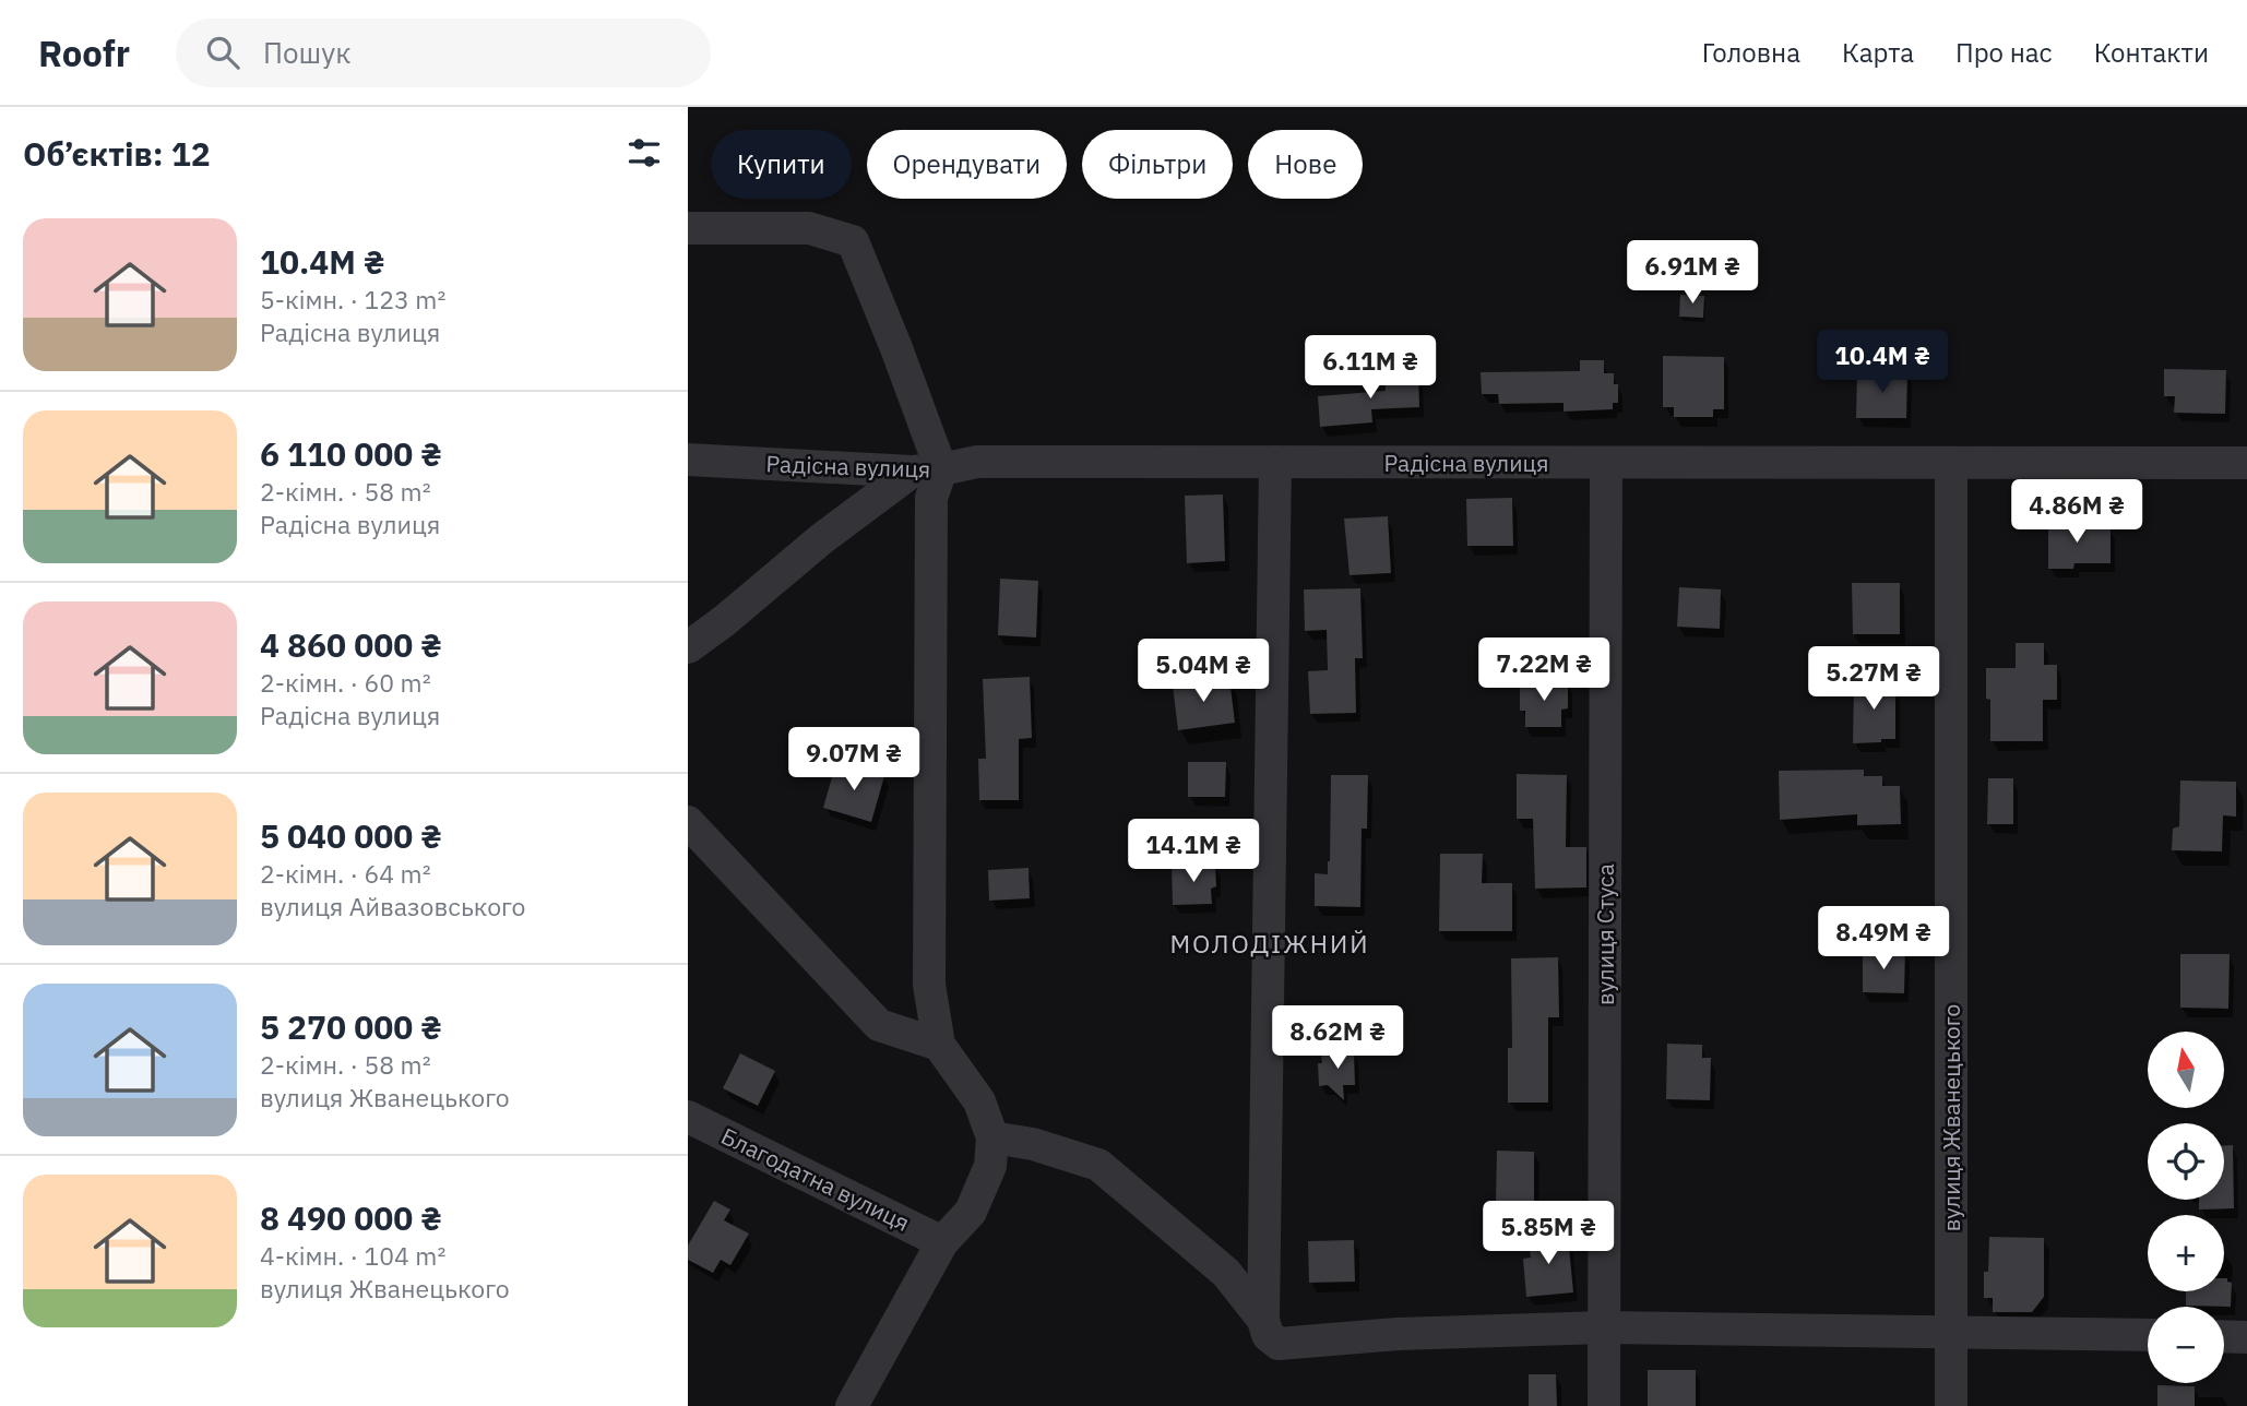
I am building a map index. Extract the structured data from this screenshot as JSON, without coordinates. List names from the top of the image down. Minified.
{"streets":{"street":["Радісна вулиця","вулиця Стуса","вулиця Жванецького","Благодатна вулиця"]},"crossings":[["Радісна вулиця","вулиця Стуса"],["Радісна вулиця","вулиця Жванецького"]],"districts":["МОЛОДІЖНИЙ"],"north":"top","page":{"header":"Roofr","search":"Пошук","nav":["Головна","Карта","Про нас","Контакти"],"heading":"Об’єктів: 12","chip":["Купити","Орендувати","Фільтри","Нове"],"list":[{"name":"10.4M ₴","note":"5-кімн. · 123 m² · Радісна вулиця"},{"name":"6 110 000 ₴","note":"2-кімн. · 58 m² · Радісна вулиця"},{"name":"4 860 000 ₴","note":"2-кімн. · 60 m² · Радісна вулиця"},{"name":"5 040 000 ₴","note":"2-кімн. · 64 m² · вулиця Айвазовського"},{"name":"5 270 000 ₴","note":"2-кімн. · 58 m² · вулиця Жванецького"},{"name":"8 490 000 ₴","note":"4-кімн. · 104 m² · вулиця Жванецького"}],"price":["6.91M ₴","10.4M ₴","6.11M ₴","4.86M ₴","7.22M ₴","5.04M ₴","5.27M ₴","9.07M ₴","14.1M ₴","8.49M ₴","8.62M ₴","5.85M ₴"],"map_buttons":["+","−"]}}
